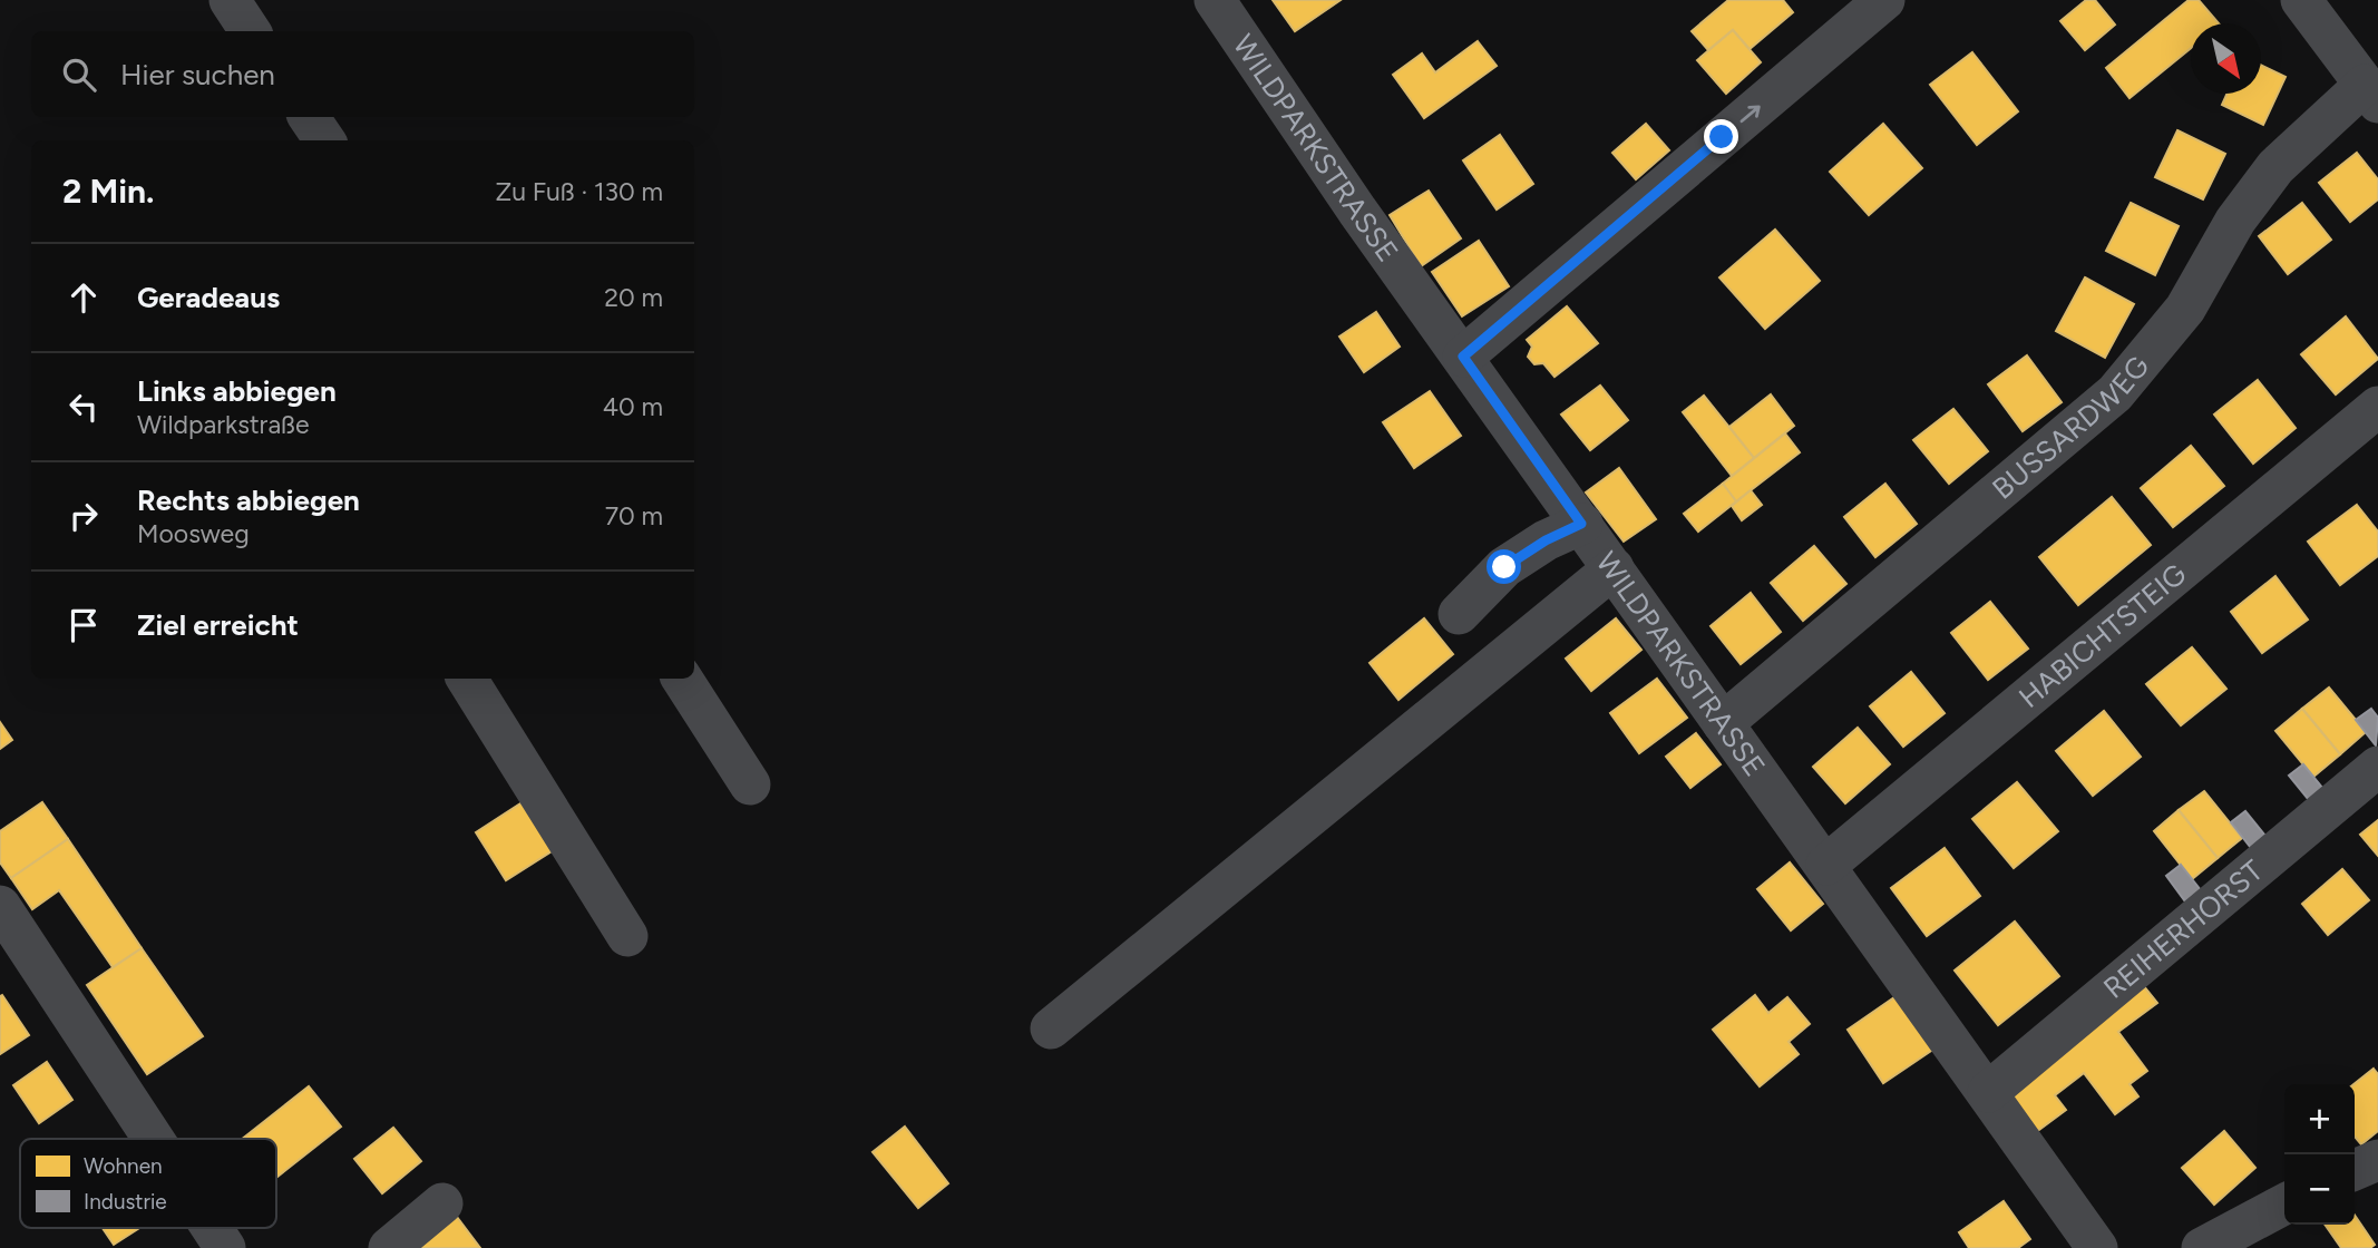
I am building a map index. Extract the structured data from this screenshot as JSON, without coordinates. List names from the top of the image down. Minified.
{"streets":{"street":["WILDPARKSTRASSE","BUSSARDWEG","HABICHTSTEIG","REIHERHORST"]},"crossings":[["WILDPARKSTRASSE","BUSSARDWEG"],["WILDPARKSTRASSE","HABICHTSTEIG"],["WILDPARKSTRASSE","REIHERHORST"]],"legend":["Wohnen","Industrie"],"north":"bottom right","page":{"search":"Hier suchen","heading":["2 Min.","Zu Fuß · 130 m"],"list":[["Geradeaus","20 m"],["Links abbiegen","Wildparkstraße","40 m"],["Rechts abbiegen","Moosweg","70 m"],"Ziel erreicht"],"map_buttons":["+","−"]}}
